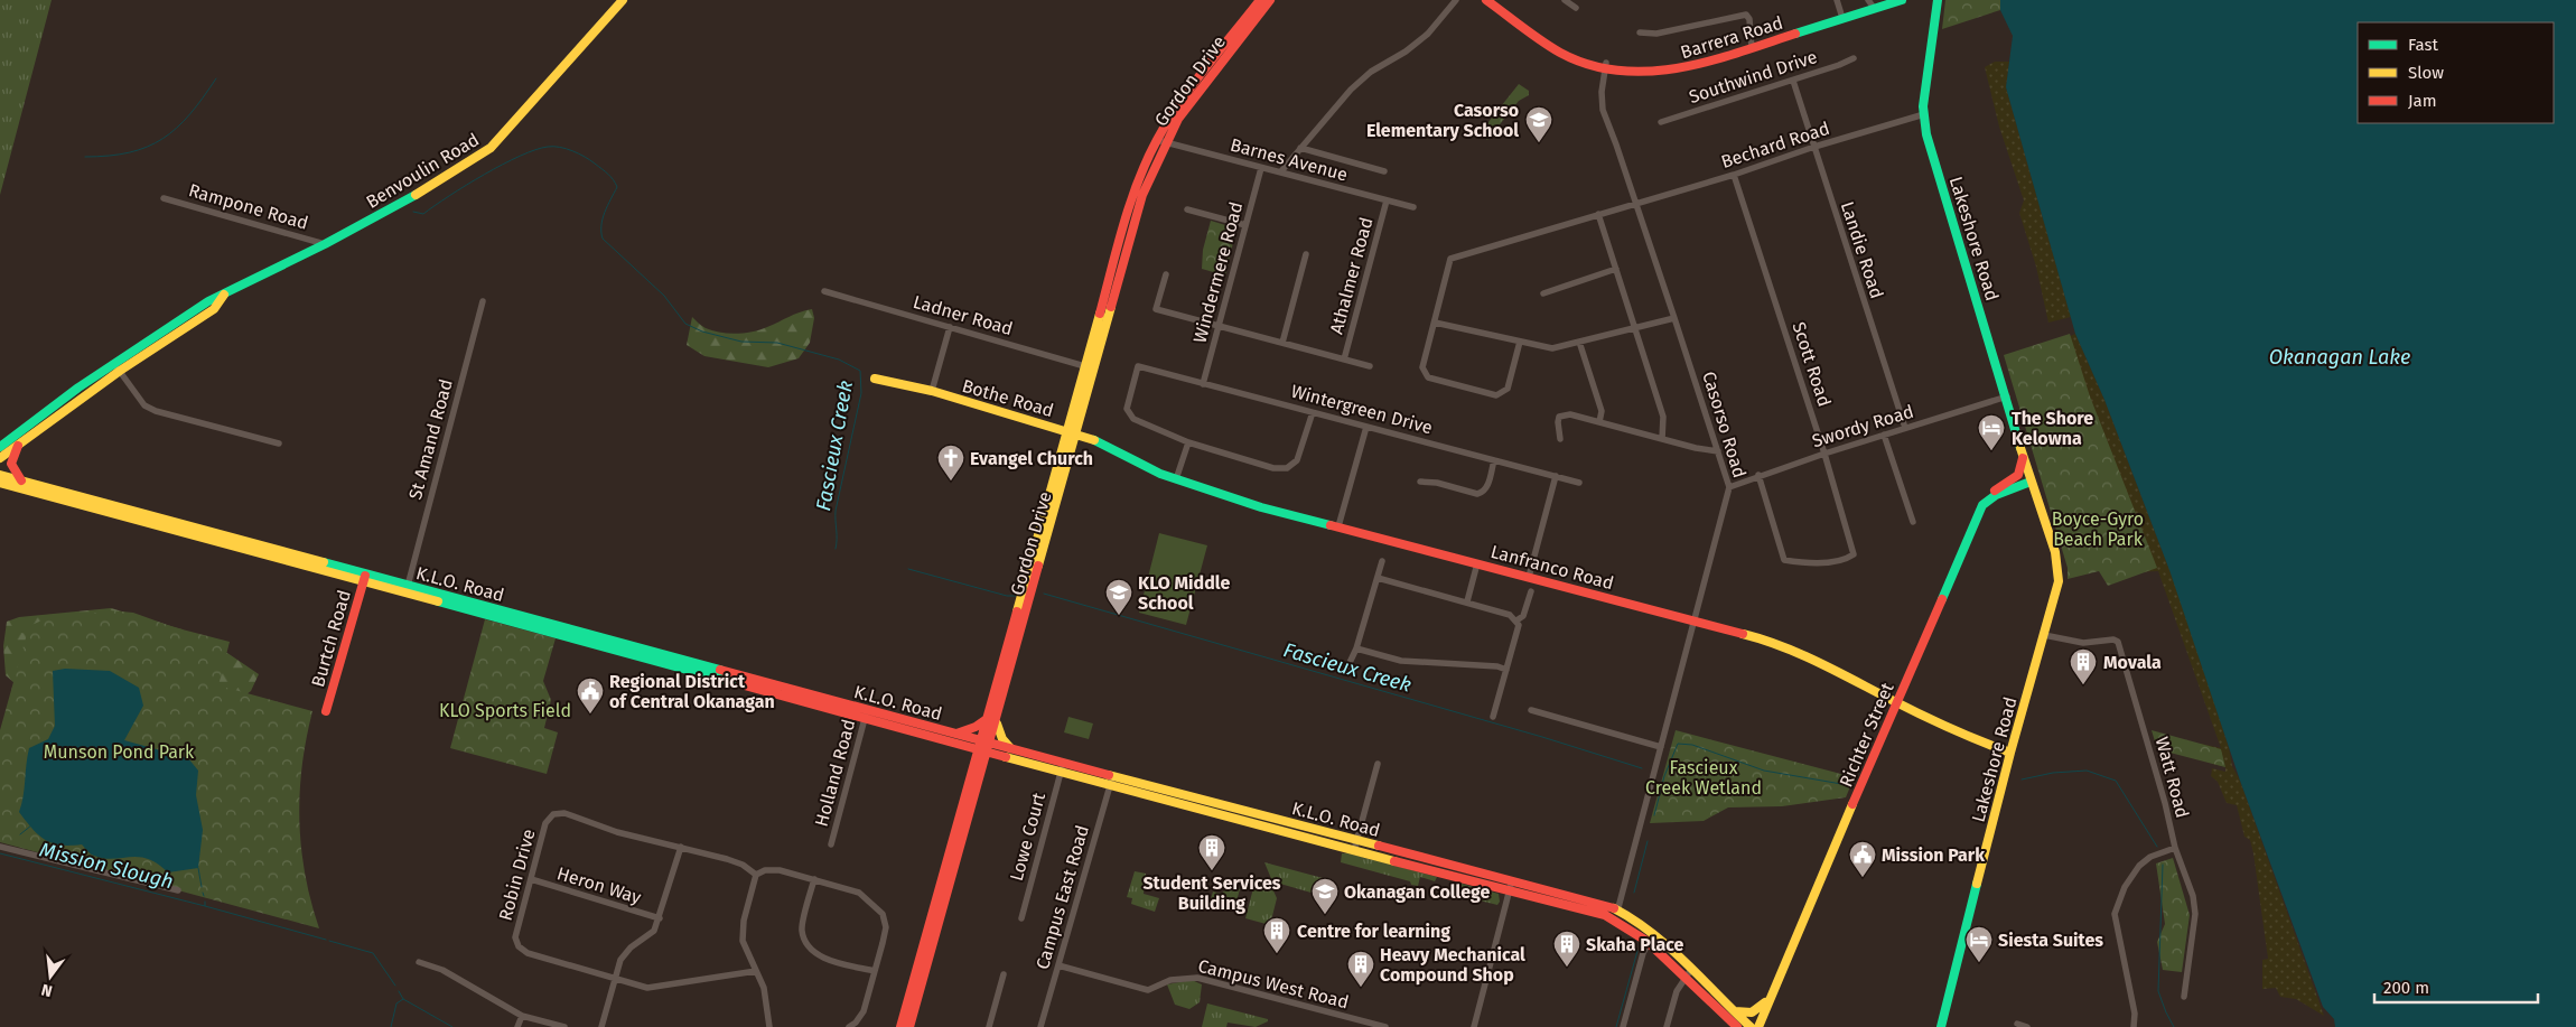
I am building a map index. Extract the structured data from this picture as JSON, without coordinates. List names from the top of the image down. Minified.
{"streets":{"main road":["Barrera Road","Gordon Drive","Benvoulin Road","Lakeshore Road","Bothe Road","Lanfranco Road","K.L.O. Road","Burtch Road","Richter Street"],"street":["Southwind Drive","Bechard Road","Barnes Avenue","Rampone Road","Landie Road","Windermere Road","Athalmer Road","Ladner Road","Scott Road","Wintergreen Drive","Casorso Road","Swordy Road","St Amand Road","Holland Road","Watt Road","Lowe Court","Robin Drive","Heron Way","Campus East Road","Campus West Road"]},"crossings":[["Barrera Road","Casorso Road"],["Southwind Drive","Landie Road"],["Gordon Drive","Barnes Avenue"],["Gordon Drive","Ladner Road"],["Gordon Drive","Bothe Road"],["Gordon Drive","Lanfranco Road"],["Gordon Drive","K.L.O. Road"],["Bechard Road","Lakeshore Road"],["Bechard Road","Landie Road"],["Bechard Road","Scott Road"],["Bechard Road","Casorso Road"],["Barnes Avenue","Windermere Road"],["Barnes Avenue","Athalmer Road"],["Benvoulin Road","Rampone Road"],["Lakeshore Road","Swordy Road"],["Lakeshore Road","Lanfranco Road"],["Lakeshore Road","Watt Road"],["Landie Road","Swordy Road"],["Windermere Road","Wintergreen Drive"],["Scott Road","Swordy Road"],["Bothe Road","Lanfranco Road"],["Casorso Road","Swordy Road"],["Casorso Road","Lanfranco Road"],["Casorso Road","K.L.O. Road"],["St Amand Road","K.L.O. Road"],["Lanfranco Road","Richter Street"],["K.L.O. Road","Burtch Road"],["K.L.O. Road","Holland Road"],["K.L.O. Road","Lowe Court"],["K.L.O. Road","Campus East Road"],["Robin Drive","Heron Way"],["Campus East Road","Campus West Road"]],"water":["Okanagan Lake","Fascieux Creek","Mission Slough"],"parks":["Boyce-Gyro Beach Park","KLO Sports Field","Munson Pond Park","Fascieux Creek Wetland"],"places":{"school or university":["Casorso Elementary School","KLO Middle School","Okanagan College"],"hotel":["The Shore Kelowna","Siesta Suites"],"church":["Evangel Church"],"building":["Movala","Student Services Building","Centre for learning","Skaha Place","Heavy Mechanical Compound Shop"],"public building":["Regional District of Central Okanagan","Mission Park"]},"legend":["Fast","Slow","Jam"],"scale_bar":"200 m","north":"bottom"}
